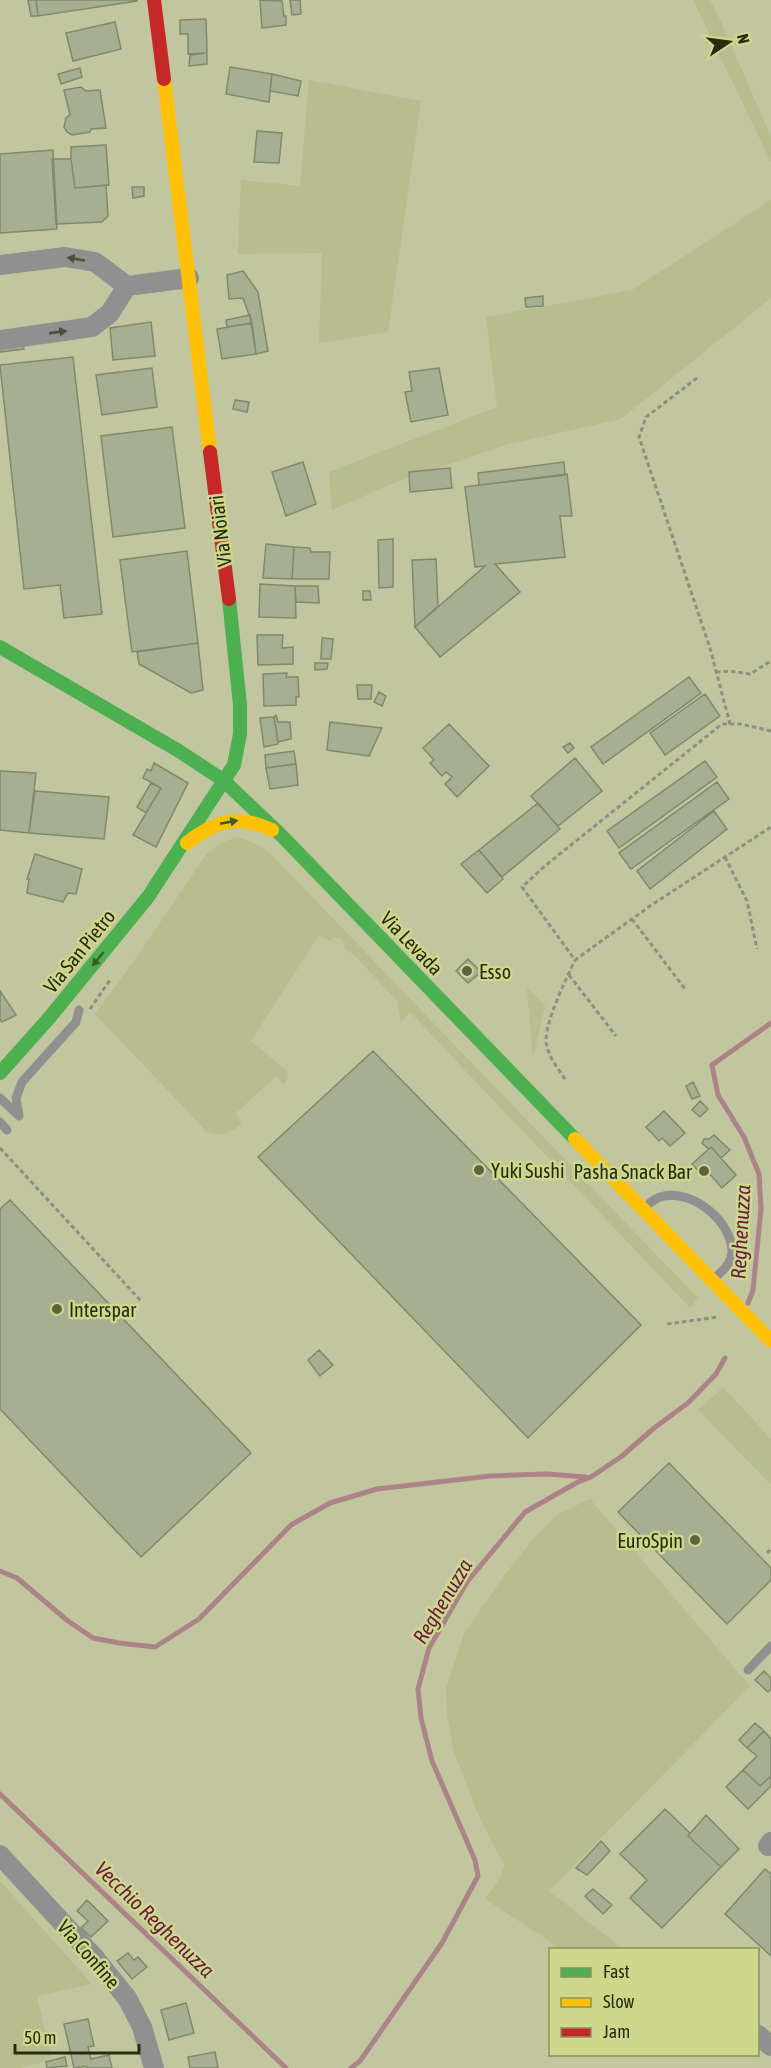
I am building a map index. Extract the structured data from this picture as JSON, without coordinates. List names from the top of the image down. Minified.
{"streets":{"street":["Via Noiari","Via Levada","Via San Pietro","Via Confine"]},"crossings":[["Via Noiari","Via Levada"],["Via Noiari","Via San Pietro"],["Via Levada","Via San Pietro"]],"water":["Reghenuzza","Vecchio Reghenuzza"],"places":["Esso","Yuki Sushi","Pasha Snack Bar","Interspar","EuroSpin"],"legend":["Fast","Slow","Jam"],"scale_bar":"50 m","north":"right"}
